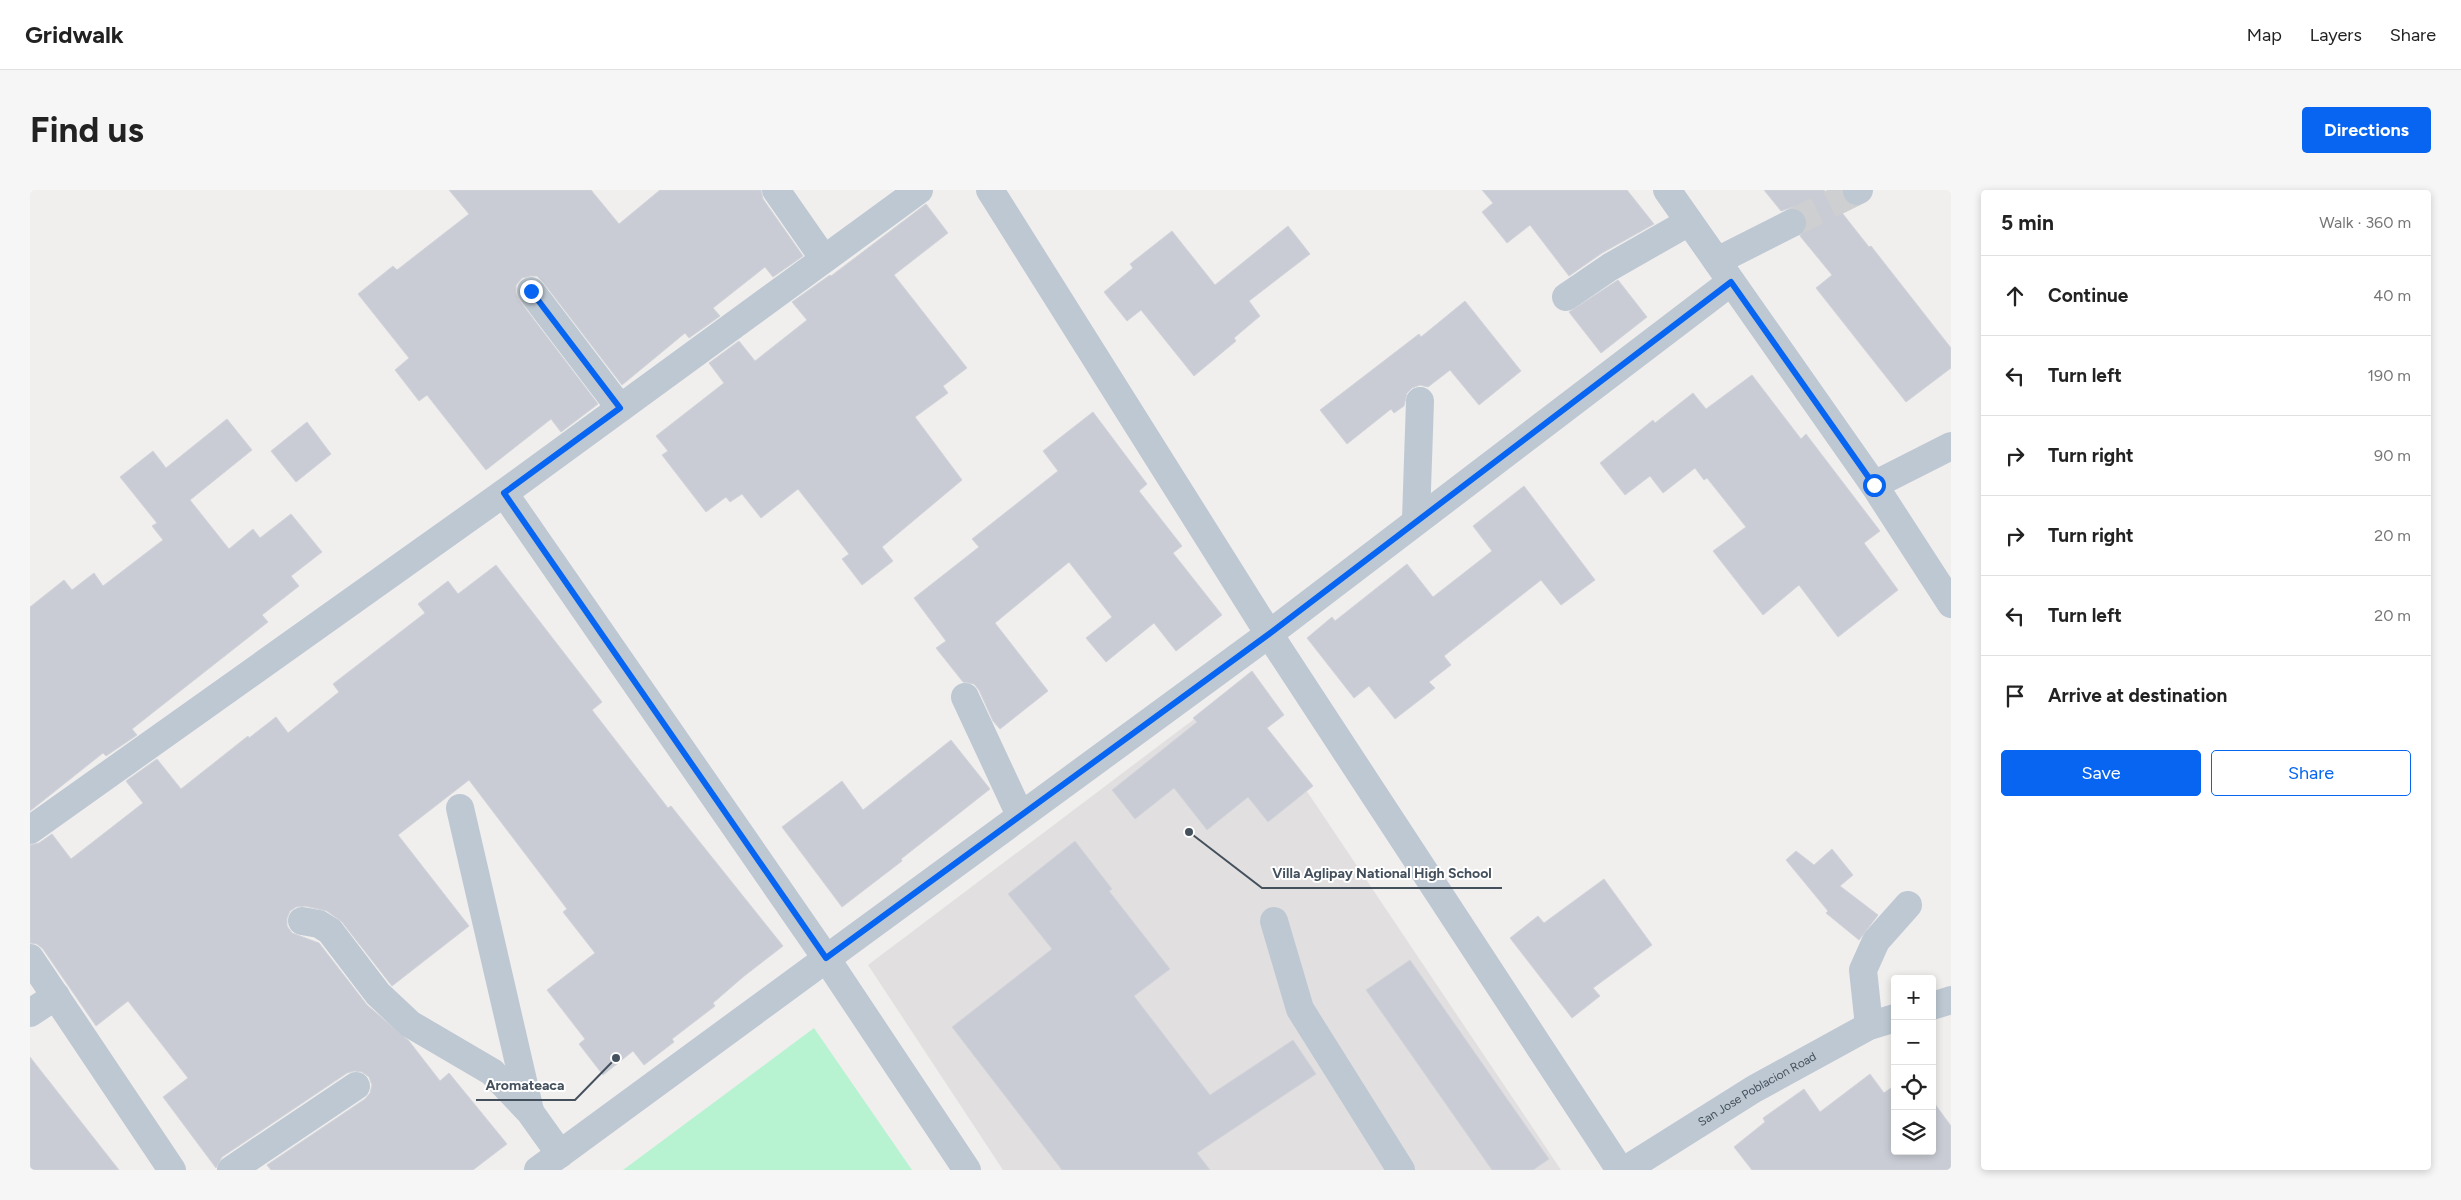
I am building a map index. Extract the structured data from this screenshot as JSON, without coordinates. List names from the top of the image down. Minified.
{"streets":{"street":["San Jose Poblacion Road"]},"places":["Villa Aglipay National High School","Aromateaca"],"page":{"header":"Gridwalk","nav":["Map","Layers","Share"],"buttons":["Directions",["Save","Share"]],"title":"Find us","heading":["5 min","Walk · 360 m"],"list":[["Continue","40 m"],["Turn left","190 m"],["Turn right","90 m"],["Turn right","20 m"],["Turn left","20 m"],"Arrive at destination"],"map_buttons":["+","−"]}}
